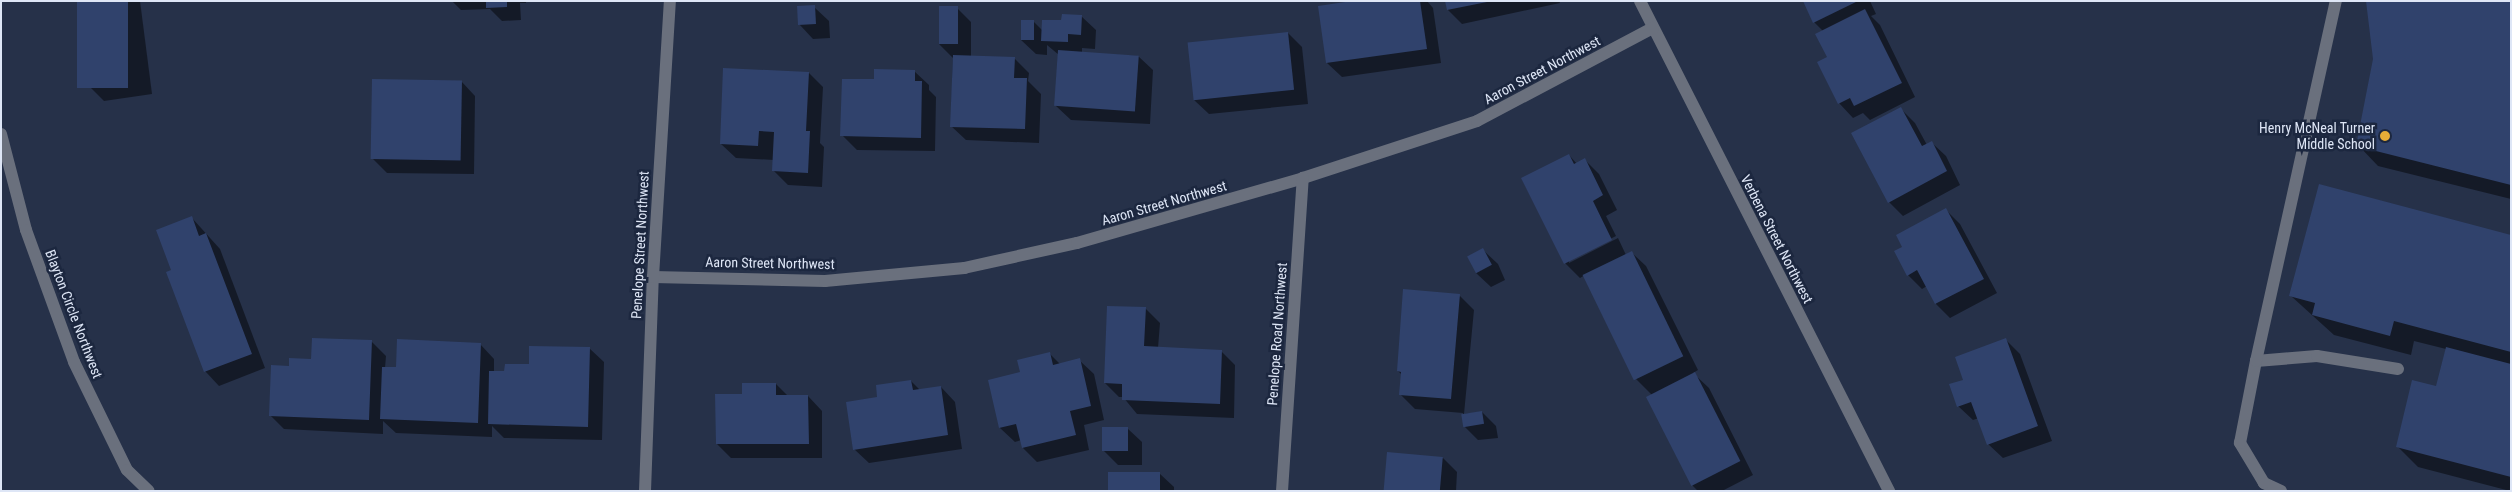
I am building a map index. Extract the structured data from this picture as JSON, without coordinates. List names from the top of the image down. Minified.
{"streets":{"street":["Aaron Street Northwest","Verbena Street Northwest","Penelope Street Northwest","Blayton Circle Northwest","Penelope Road Northwest"]},"crossings":[["Aaron Street Northwest","Verbena Street Northwest"],["Aaron Street Northwest","Penelope Street Northwest"],["Aaron Street Northwest","Penelope Road Northwest"]],"places":["Henry McNeal Turner Middle School"]}
